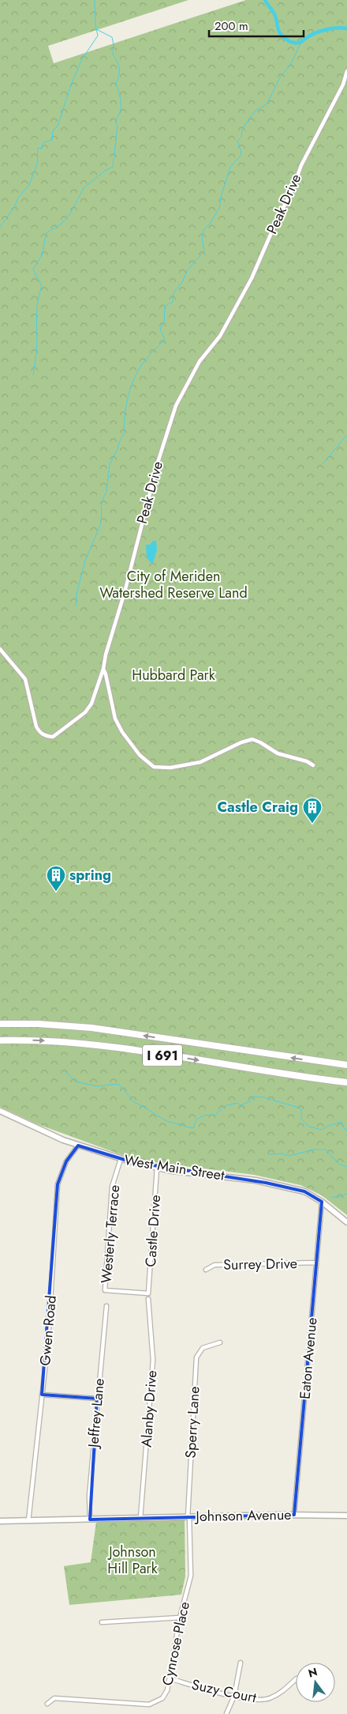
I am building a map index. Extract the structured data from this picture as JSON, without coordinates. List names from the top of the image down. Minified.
{"streets":{"highway":["I 691"],"main road":["West Main Street","Johnson Avenue"],"street":["Peak Drive","Castle Drive","Westerly Terrace","Surrey Drive","Gwen Road","Eaton Avenue","Alanby Drive","Jeffrey Lane","Sperry Lane","Cynrose Place","Suzy Court"]},"crossings":[["West Main Street","Castle Drive"],["West Main Street","Westerly Terrace"],["West Main Street","Gwen Road"],["West Main Street","Eaton Avenue"],["Castle Drive","Westerly Terrace"],["Surrey Drive","Eaton Avenue"],["Gwen Road","Johnson Avenue"],["Eaton Avenue","Johnson Avenue"],["Alanby Drive","Johnson Avenue"],["Jeffrey Lane","Johnson Avenue"],["Sperry Lane","Johnson Avenue"],["Sperry Lane","Cynrose Place"],["Johnson Avenue","Cynrose Place"],["Cynrose Place","Suzy Court"]],"parks":["City of Meriden Watershed Reserve Land","Hubbard Park","Johnson Hill Park"],"places":{"building":["Castle Craig","spring"]},"scale_bar":"200 m","north":"top"}
